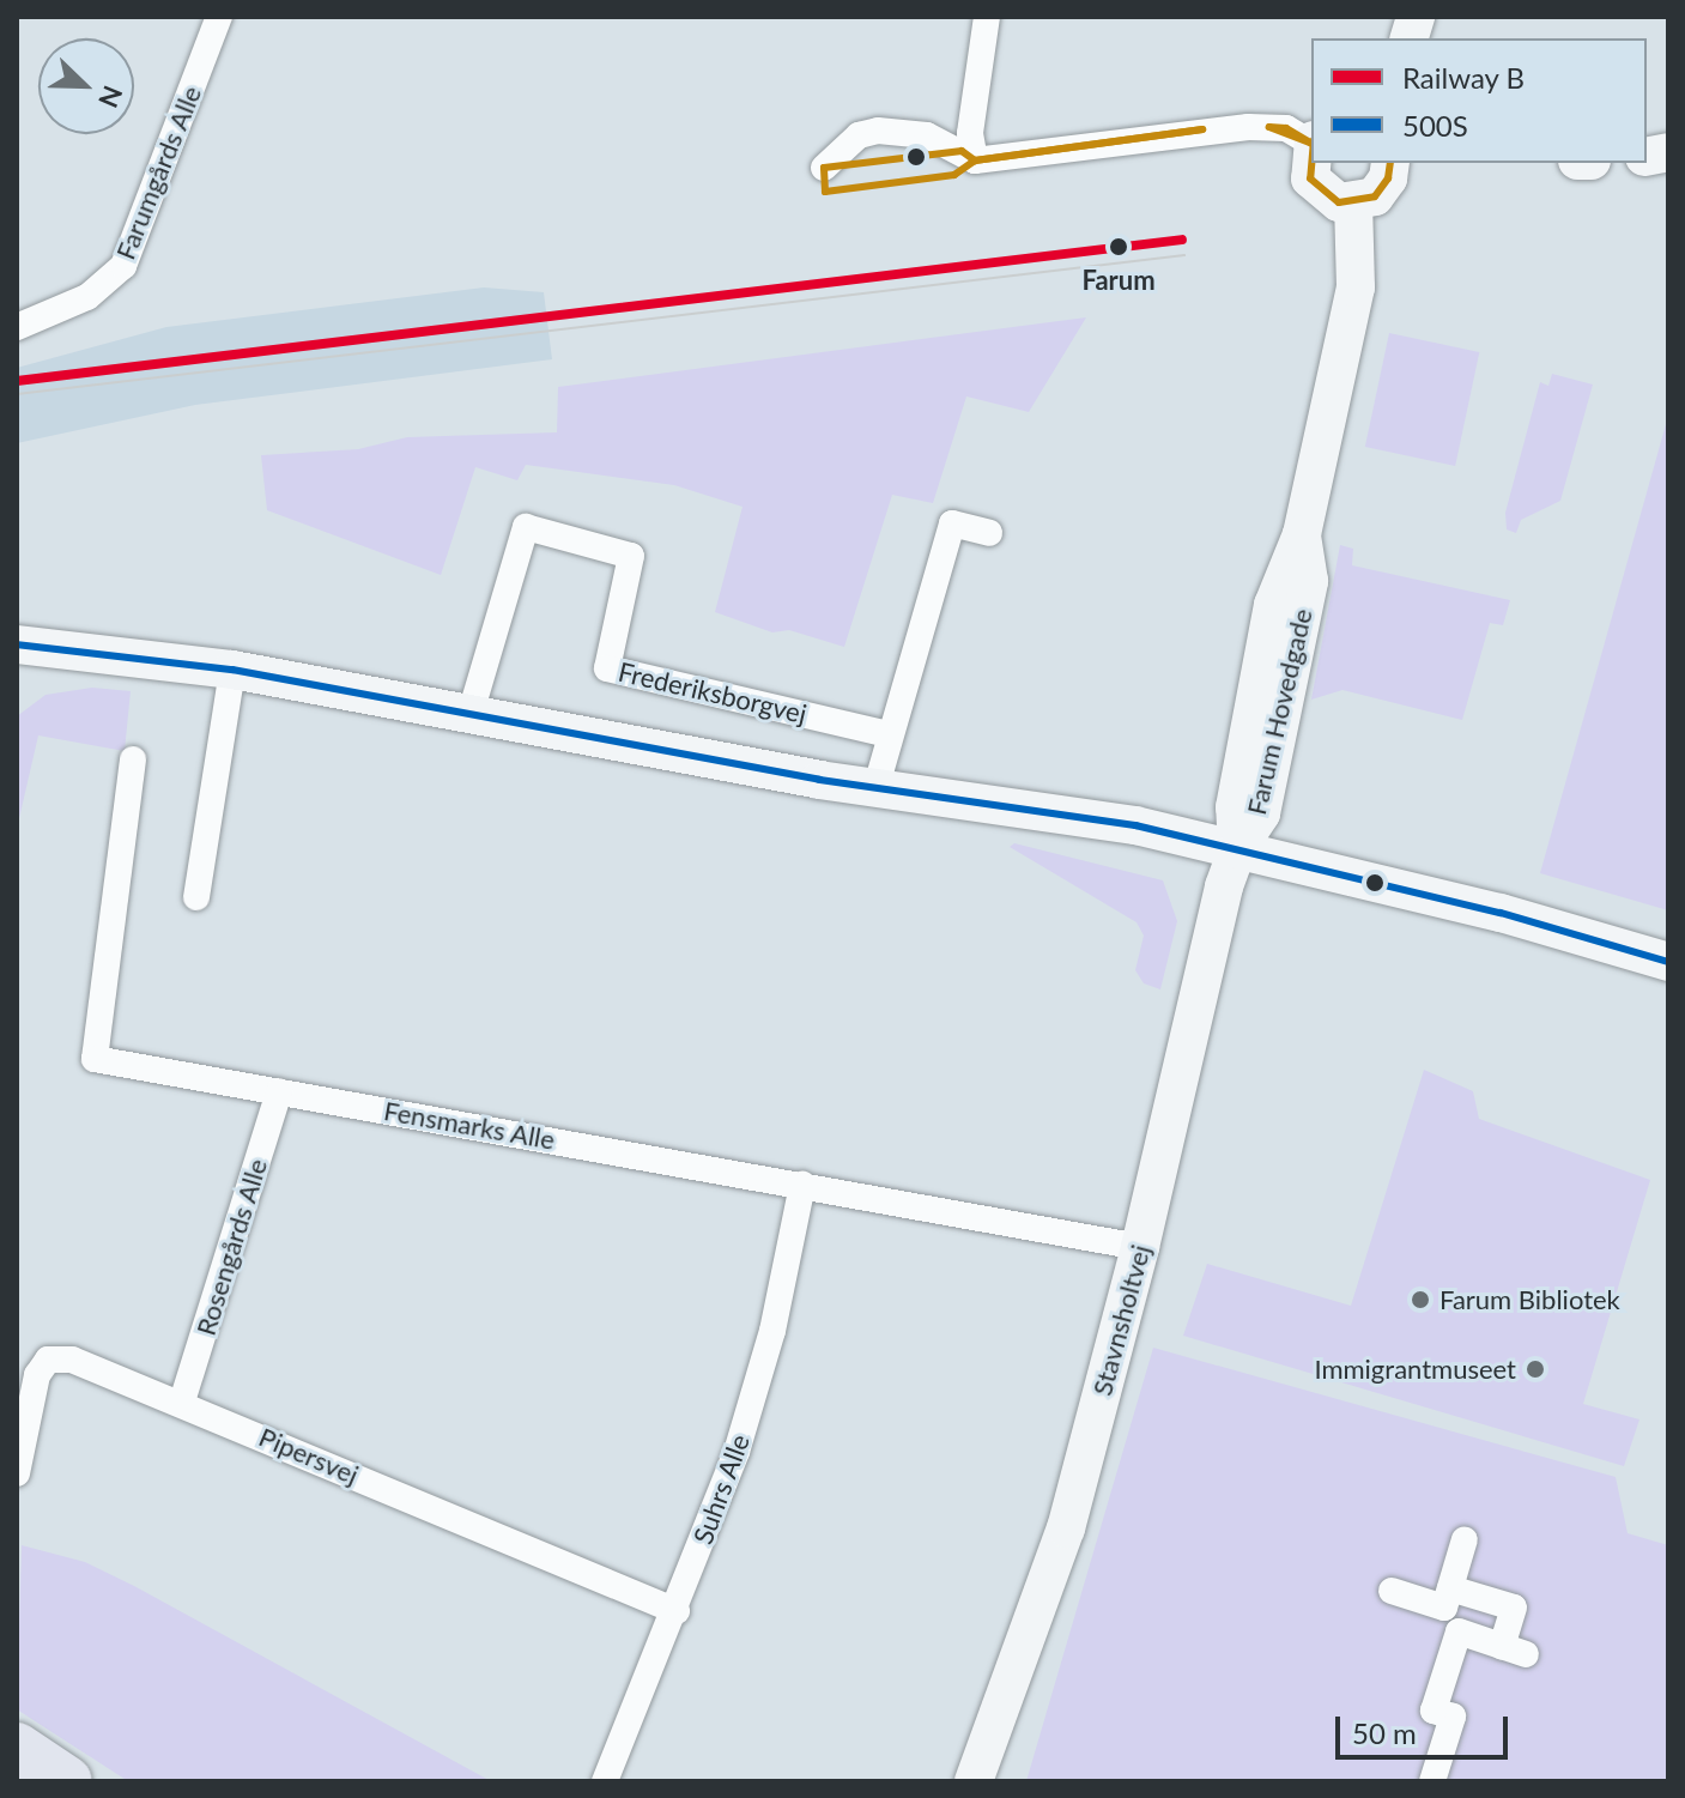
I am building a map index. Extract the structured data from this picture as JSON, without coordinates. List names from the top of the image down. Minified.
{"streets":{"street":["Farumgårds Alle","Frederiksborgvej","Farum Hovedgade","Fensmarks Alle","Rosengårds Alle","Stavnsholtvej","Pipersvej","Suhrs Alle"]},"crossings":[["Farum Hovedgade","Stavnsholtvej"],["Fensmarks Alle","Rosengårds Alle"],["Fensmarks Alle","Stavnsholtvej"],["Fensmarks Alle","Suhrs Alle"],["Rosengårds Alle","Pipersvej"],["Pipersvej","Suhrs Alle"]],"places":["Farum","Farum Bibliotek","Immigrantmuseet"],"lines":["rail line B","transit line 500S"],"legend":["Railway B","500S"],"scale_bar":"50 m","north":"bottom right"}
